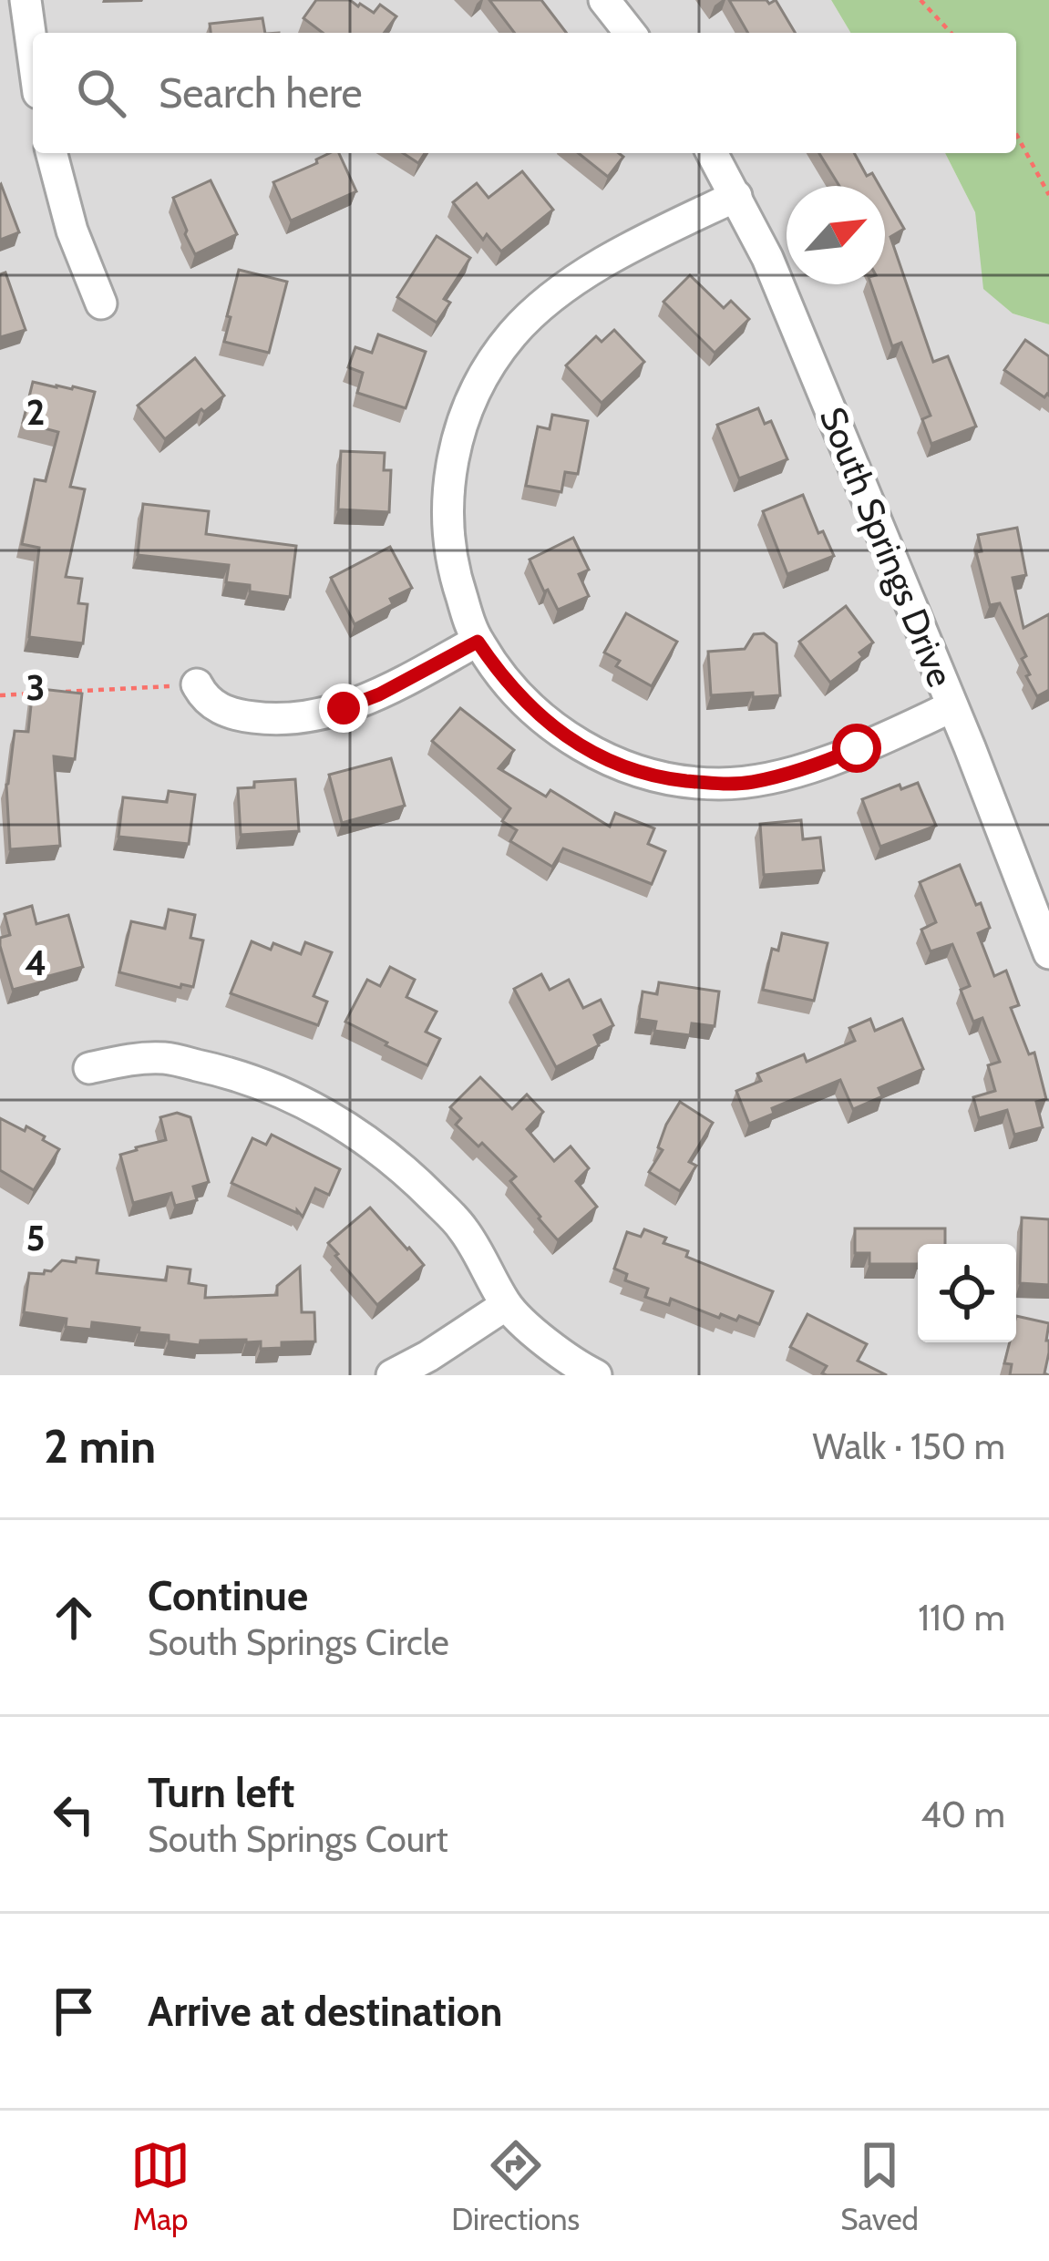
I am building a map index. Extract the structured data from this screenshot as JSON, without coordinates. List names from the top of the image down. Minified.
{"streets":{"street":["South Springs Drive"]},"north":"top right","page":{"search":"Search here","heading":["2 min","Walk · 150 m"],"list":[["Continue","South Springs Circle","110 m"],["Turn left","South Springs Court","40 m"],"Arrive at destination"],"nav":["Map","Directions","Saved"]},"grid":{"rows":["2","3","4","5"]}}
